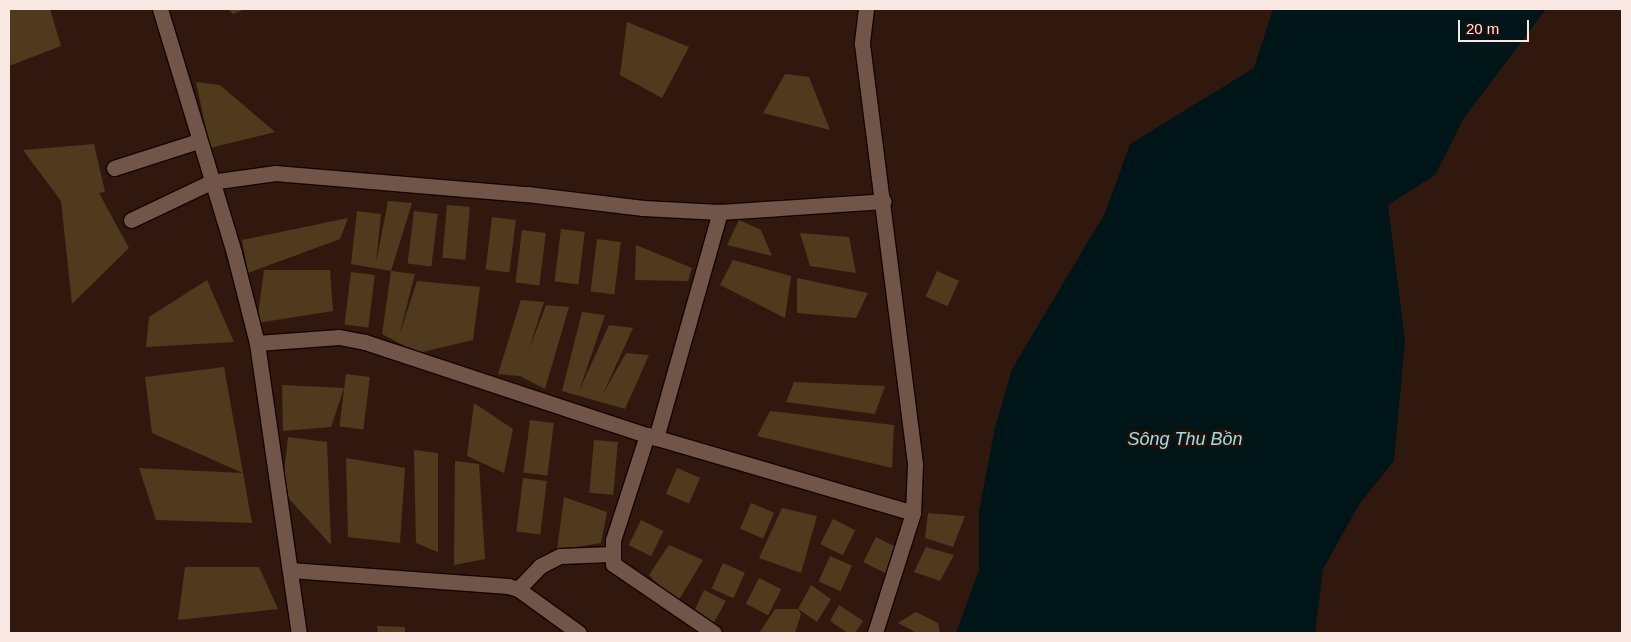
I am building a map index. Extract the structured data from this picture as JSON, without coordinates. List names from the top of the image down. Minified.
{"water":["Sông Thu Bồn"],"scale_bar":"20 m"}
